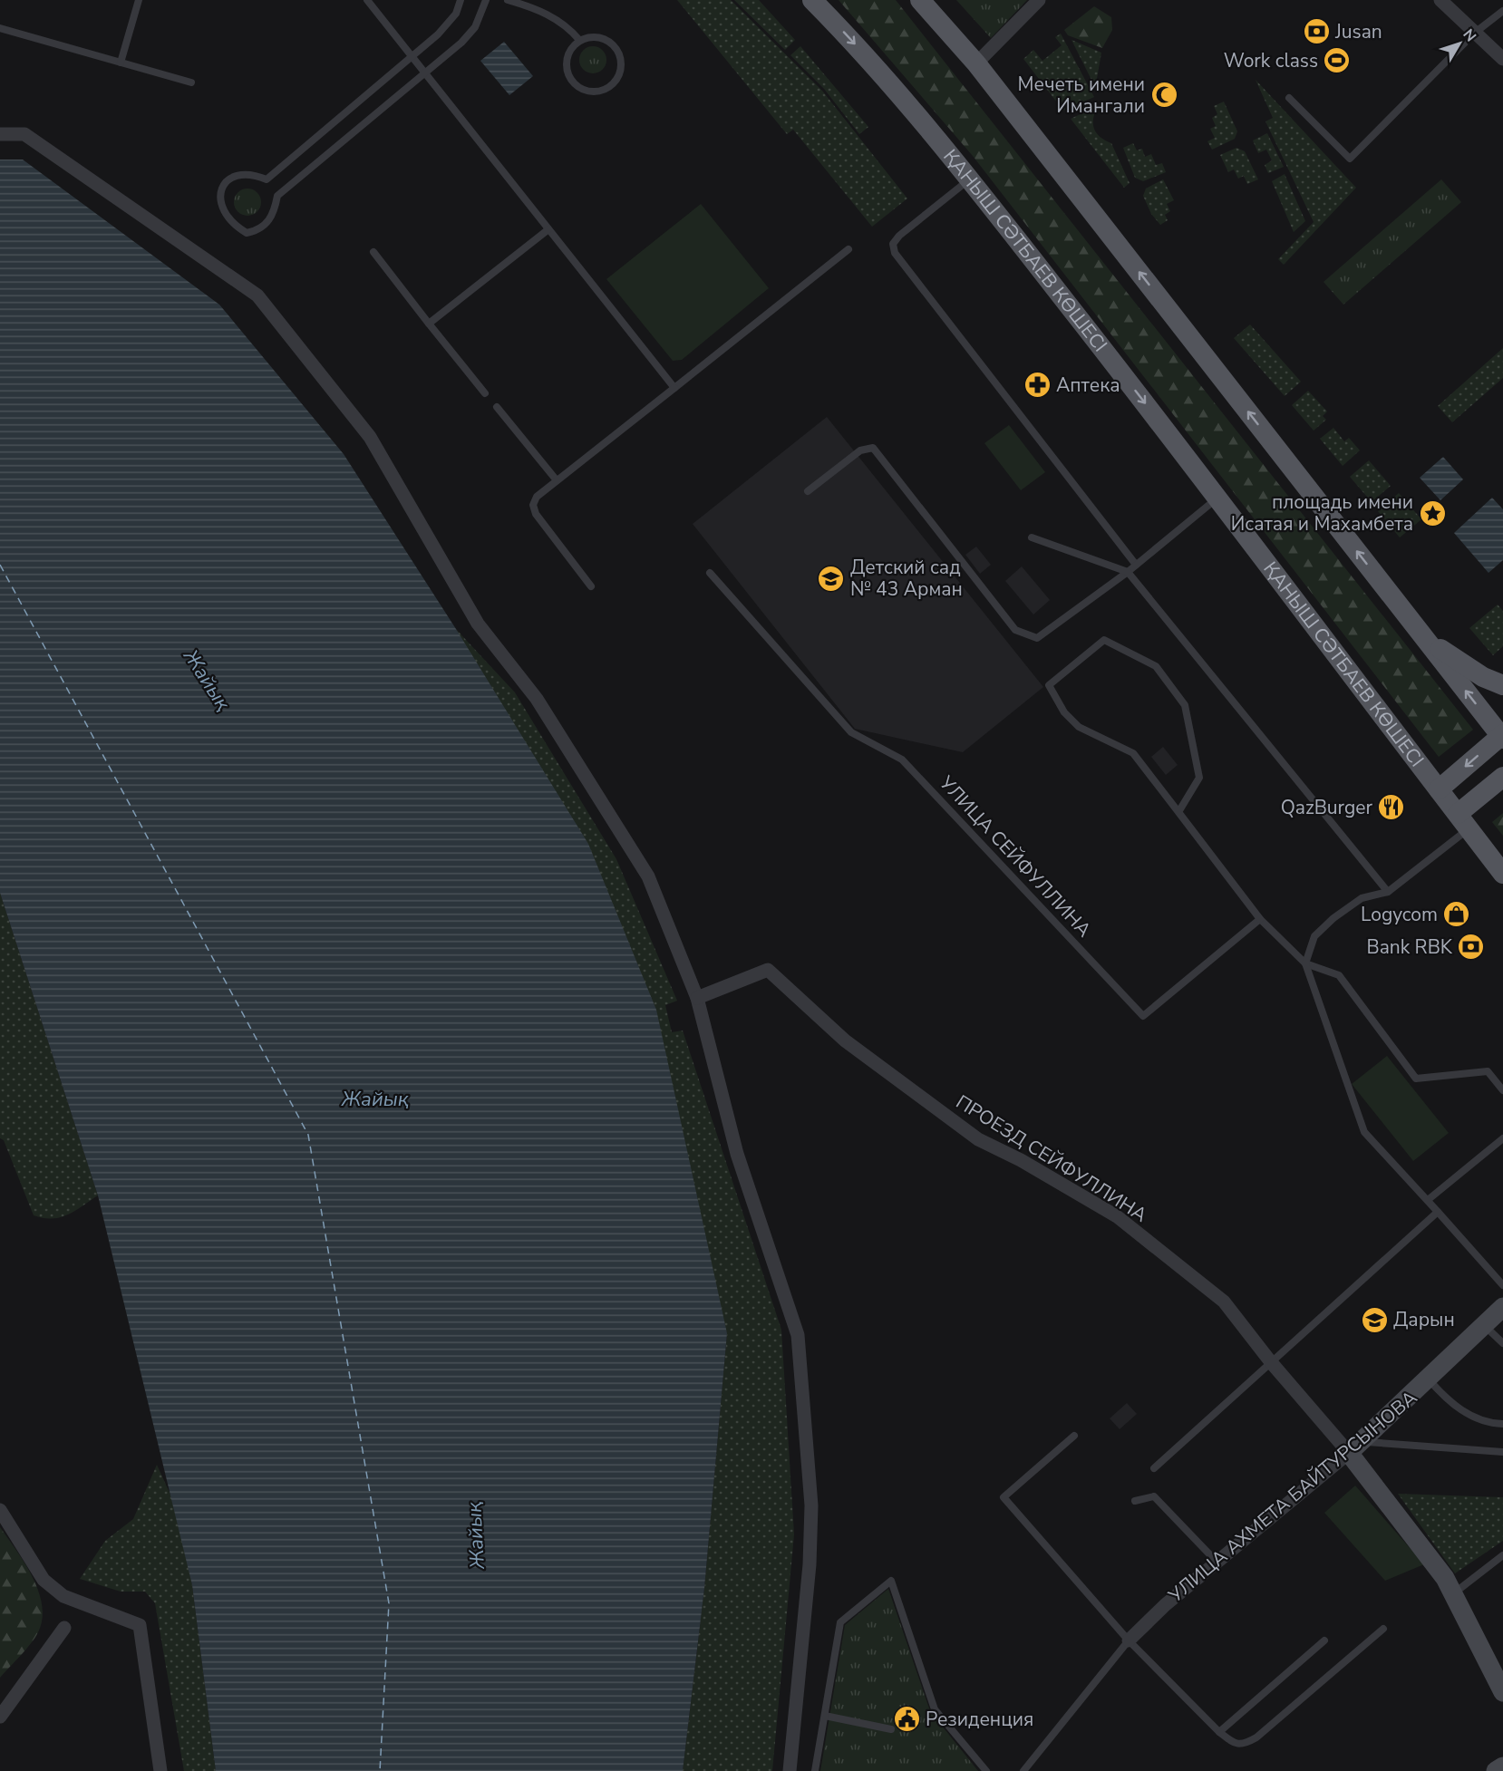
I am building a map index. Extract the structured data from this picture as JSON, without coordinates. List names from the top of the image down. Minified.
{"streets":{"main road":["ҚАНЫШ СӘТБАЕВ КӨШЕСІ"],"street":["ПРОЕЗД СЕЙФУЛЛИНА","УЛИЦА АХМЕТА БАЙТУРСЫНОВА"],"lane":["УЛИЦА СЕЙФУЛЛИНА"]},"crossings":[["ПРОЕЗД СЕЙФУЛЛИНА","УЛИЦА АХМЕТА БАЙТУРСЫНОВА"]],"water":["Жайық"],"places":{"bank":["Jusan","Bank RBK"],"sports":["Work class"],"mosque":["Мечеть имени Имангали"],"pharmacy":["Аптека"],"place":["площадь имени Исатая и Махамбета"],"school or university":["Детский сад № 43 Арман","Дарын"],"restaurant":["QazBurger"],"shop":["Logycom"],"public building":["Резиденция"]},"north":"top right"}
